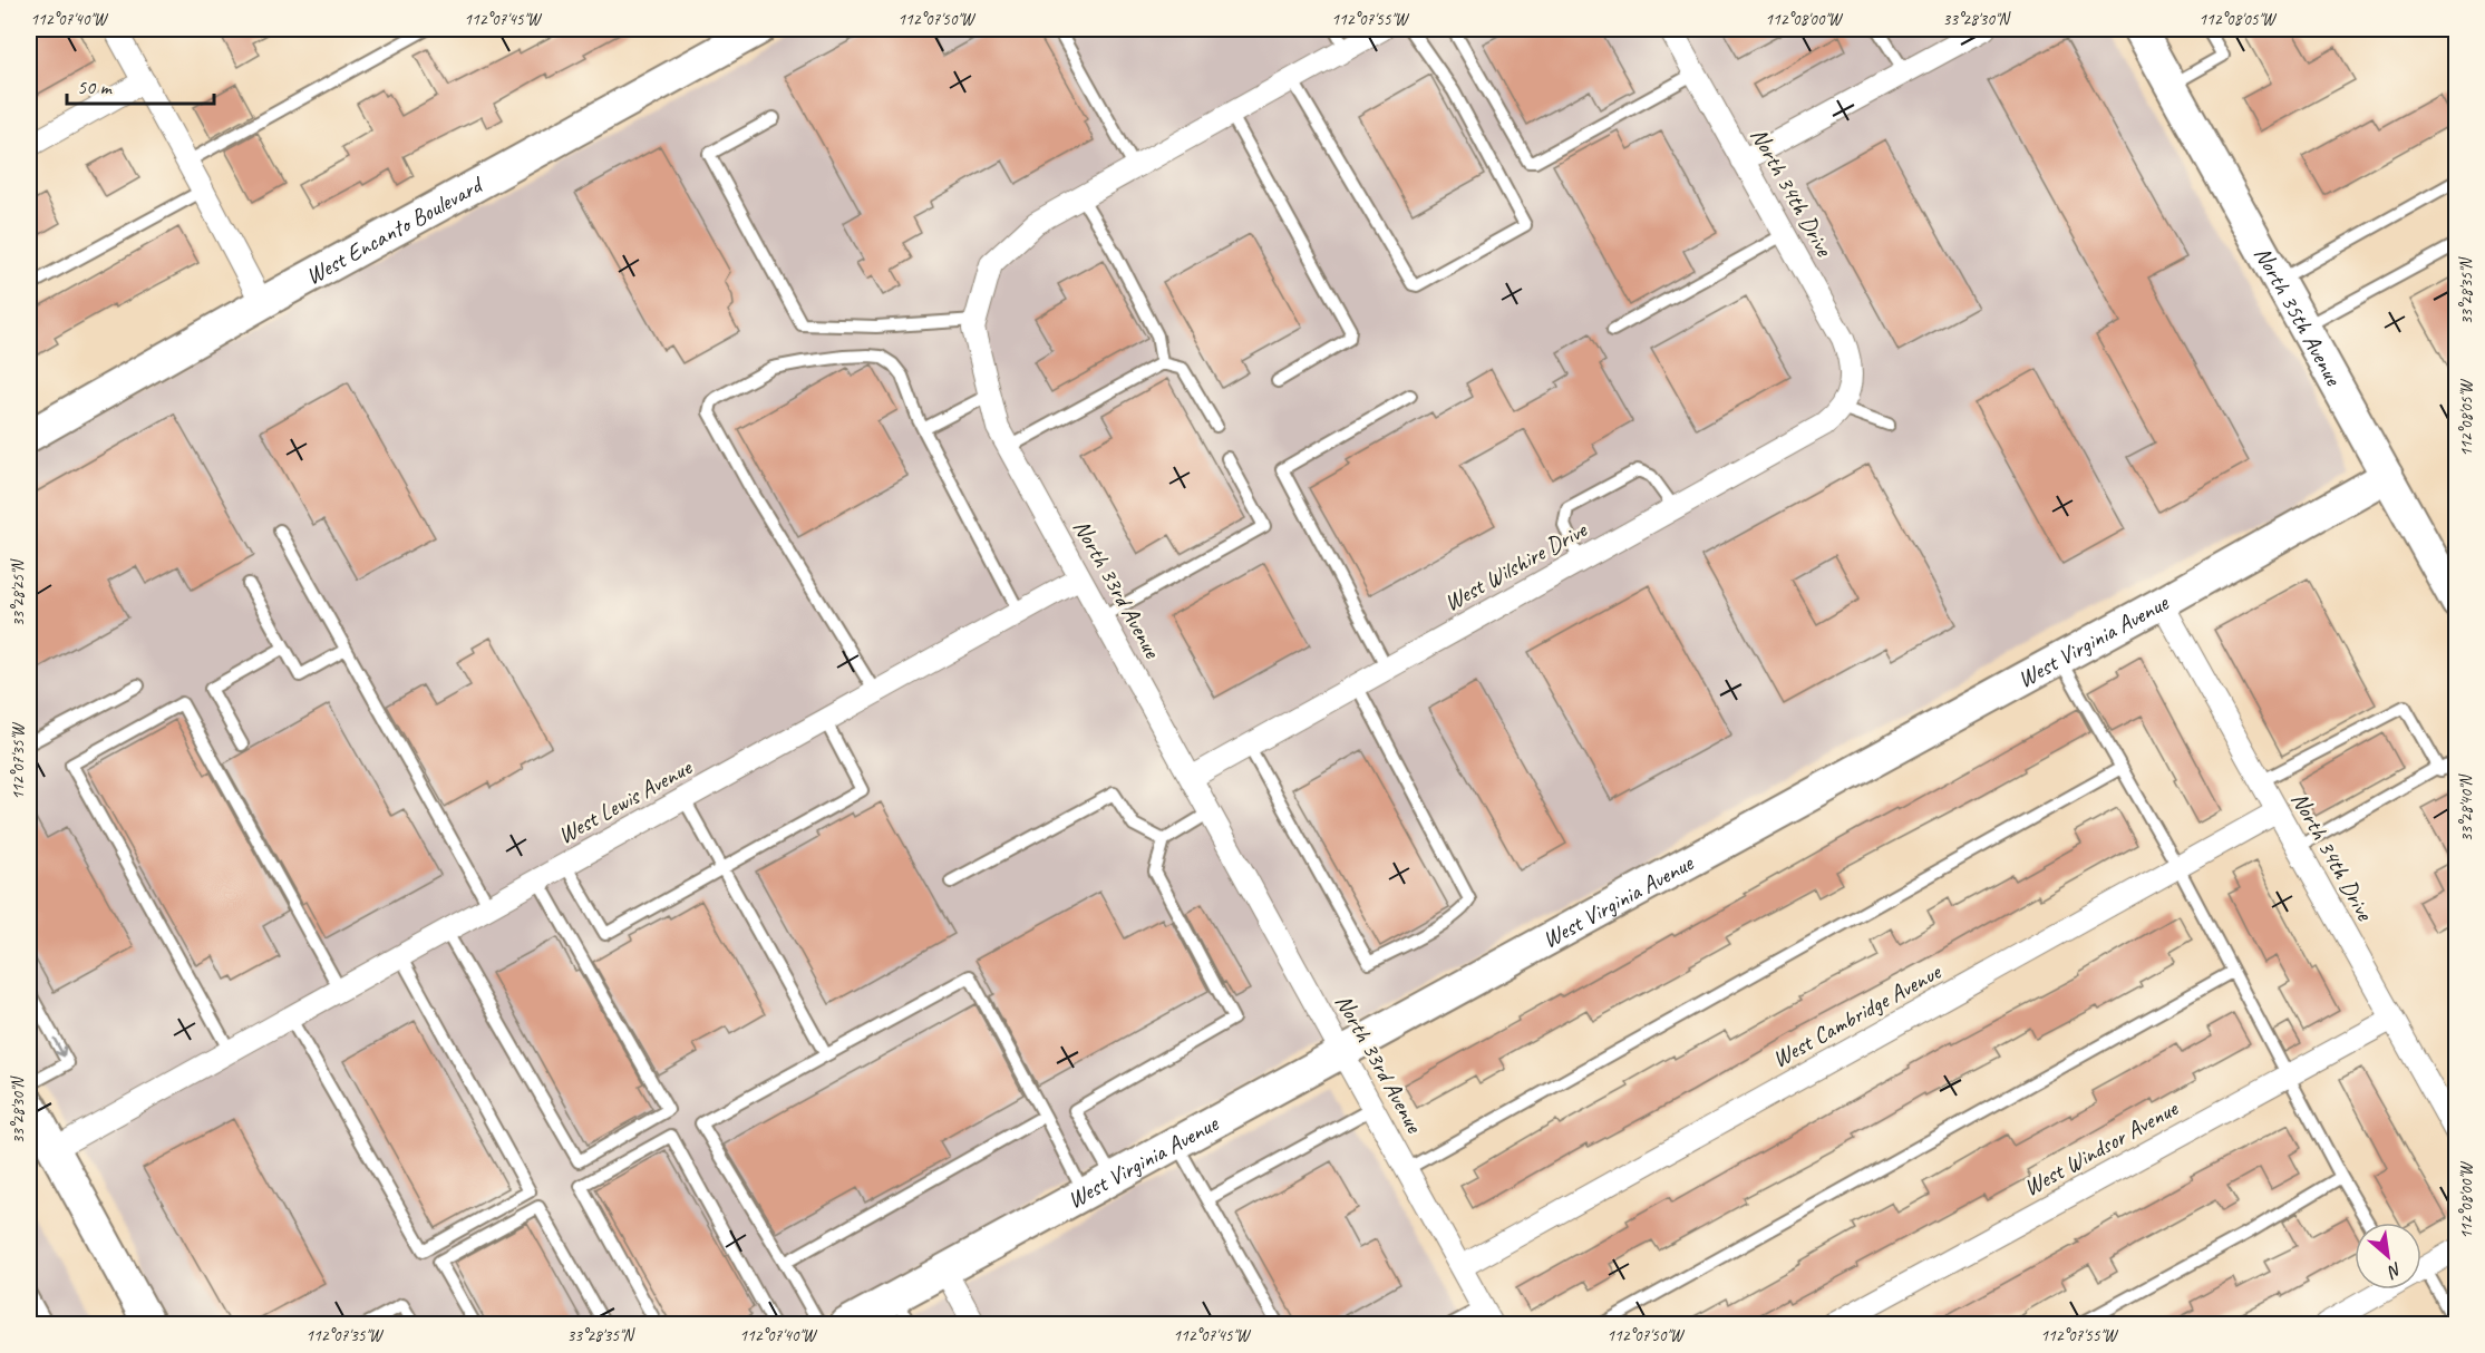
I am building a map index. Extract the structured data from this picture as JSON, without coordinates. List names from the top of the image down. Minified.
{"streets":{"street":["North 34th Drive","West Encanto Boulevard","North 35th Avenue","West Wilshire Drive","North 33rd Avenue","West Virginia Avenue","West Lewis Avenue","West Cambridge Avenue","West Windsor Avenue"]},"crossings":[["North 34th Drive","West Wilshire Drive"],["North 34th Drive","West Virginia Avenue"],["North 34th Drive","West Cambridge Avenue"],["North 34th Drive","West Windsor Avenue"],["North 35th Avenue","West Virginia Avenue"],["West Wilshire Drive","North 33rd Avenue"],["North 33rd Avenue","West Virginia Avenue"],["North 33rd Avenue","West Lewis Avenue"],["North 33rd Avenue","West Cambridge Avenue"]],"scale_bar":"50 m","north":"bottom right","coordinates":["112°07'40\"W","112°07'45\"W","112°07'50\"W","112°07'55\"W","112°08'00\"W","33°28'30\"N","112°08'05\"W","33°28'35\"N","33°28'25\"N","112°07'35\"W","33°28'40\"N"]}
